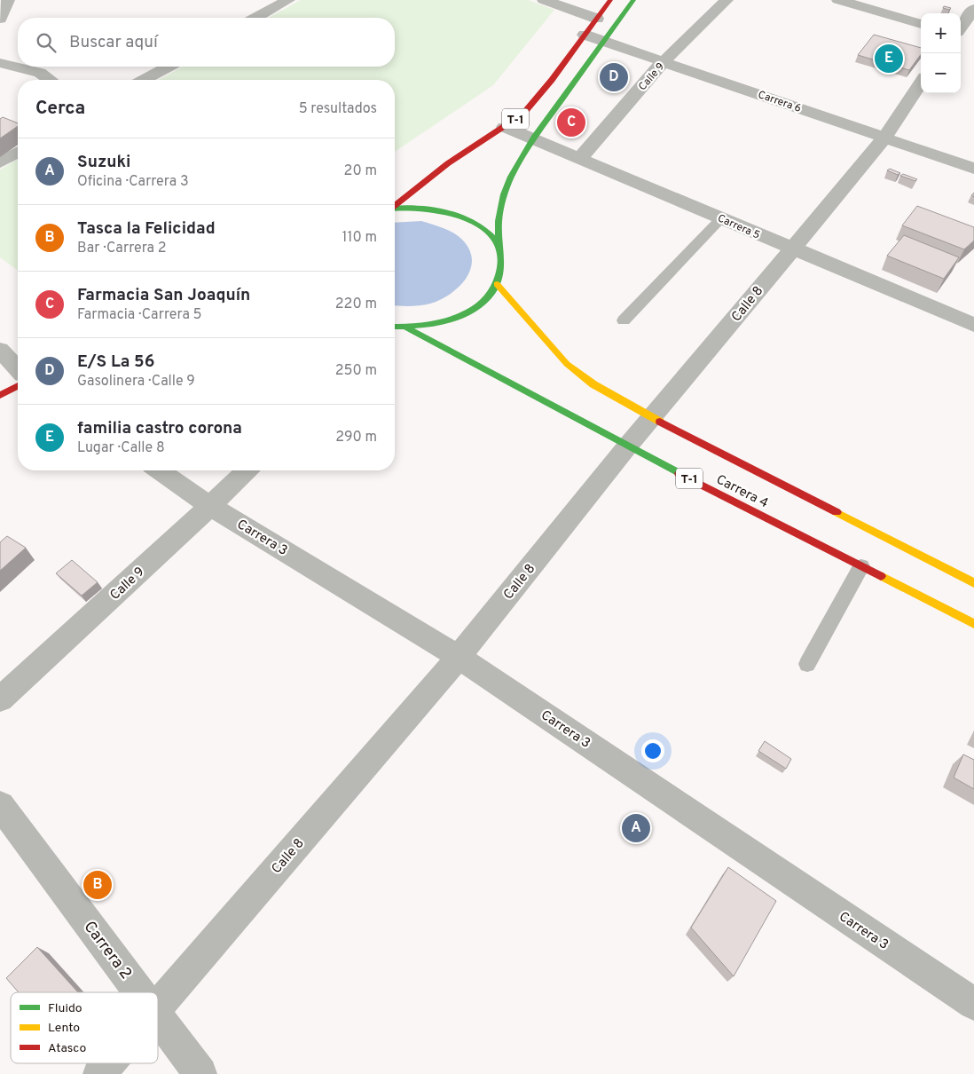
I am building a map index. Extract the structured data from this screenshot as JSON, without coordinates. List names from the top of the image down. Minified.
{"streets":{"main road":["T-1","Carrera 4"],"street":["Calle 9","Carrera 6","Carrera 5","Calle 8","Carrera 3","Carrera 2"]},"crossings":[["Calle 9","Carrera 6"],["Calle 9","Carrera 5"],["Calle 9","Carrera 3"],["Carrera 6","T-1"],["Carrera 6","Calle 8"],["T-1","Carrera 5"],["T-1","Carrera 4"],["Carrera 5","Calle 8"],["Calle 8","Carrera 4"],["Calle 8","Carrera 3"]],"legend":["Fluido","Lento","Atasco"],"page":{"map_buttons":["+","−"],"search":"Buscar aquí","pins":["E","D","C","A","B"],"heading":["Cerca","5 resultados"],"list":[{"mark":"A","name":"Suzuki","note":"Oficina · Carrera 3","value":"20 m"},{"mark":"B","name":"Tasca la Felicidad","note":"Bar · Carrera 2","value":"110 m"},{"mark":"C","name":"Farmacia San Joaquín","note":"Farmacia · Carrera 5","value":"220 m"},{"mark":"D","name":"E/S La 56","note":"Gasolinera · Calle 9","value":"250 m"},{"mark":"E","name":"familia castro corona","note":"Lugar · Calle 8","value":"290 m"}]}}
